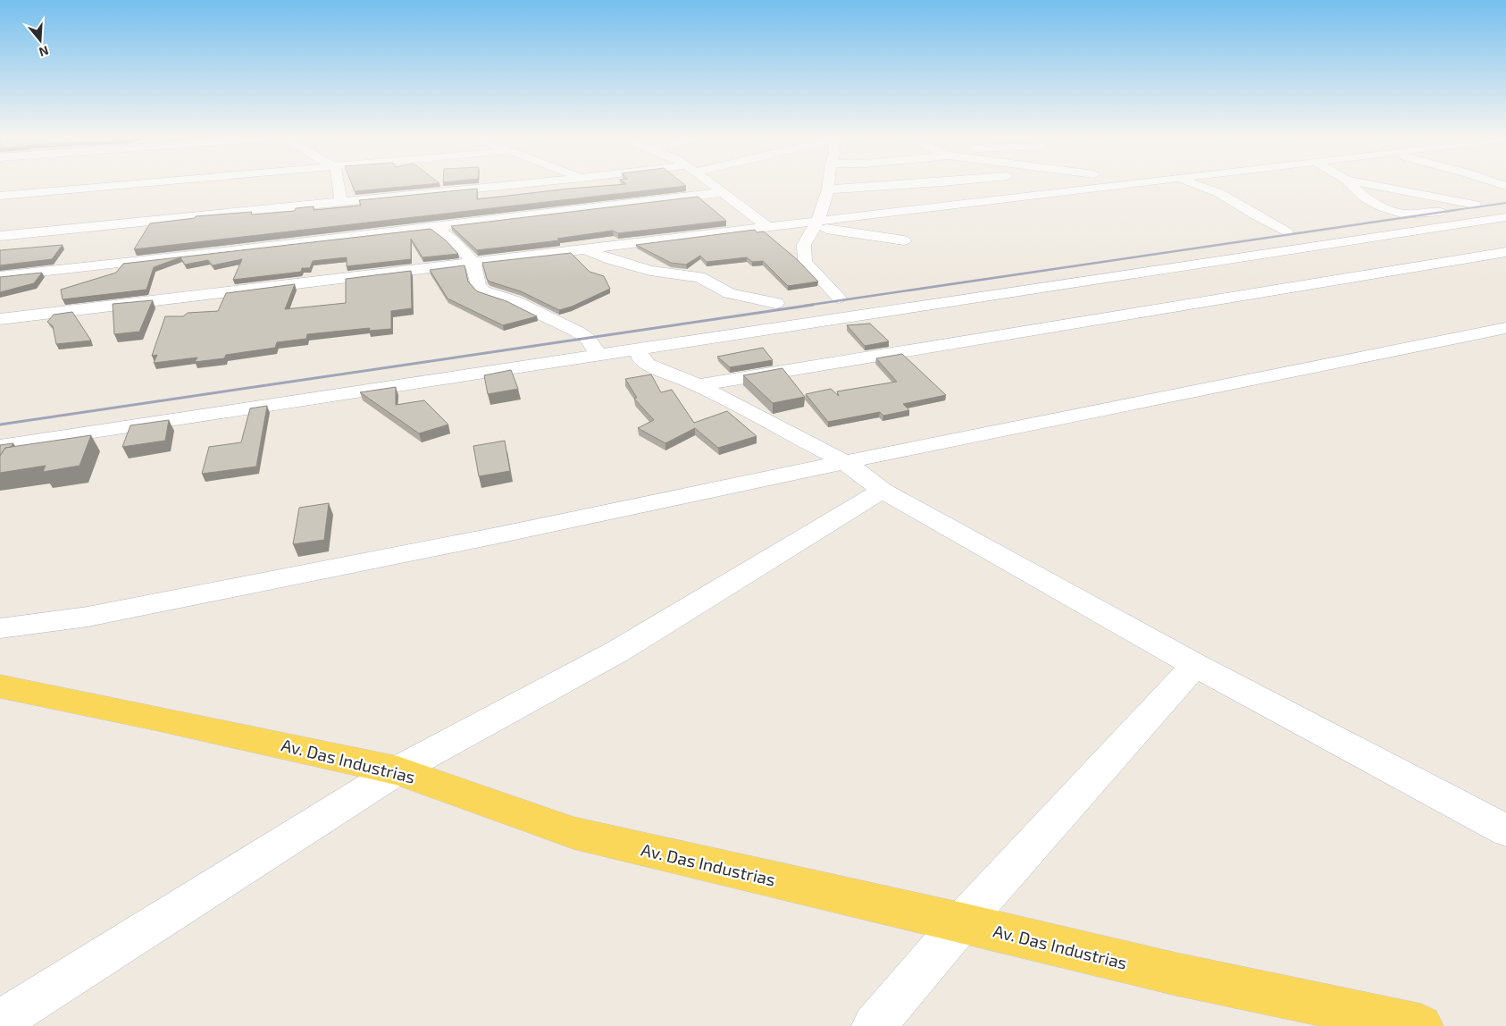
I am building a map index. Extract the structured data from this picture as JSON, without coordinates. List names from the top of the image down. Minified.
{"streets":{"main road":["Av. Das Industrias"]},"north":"bottom"}
